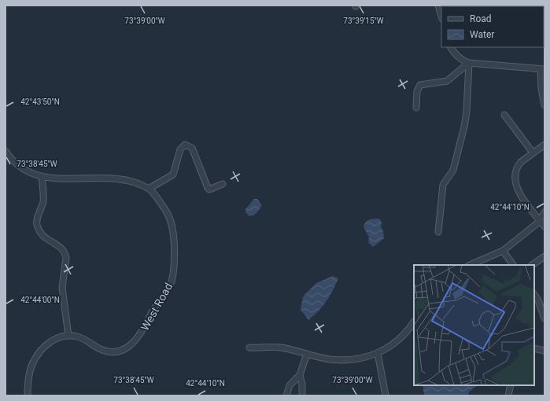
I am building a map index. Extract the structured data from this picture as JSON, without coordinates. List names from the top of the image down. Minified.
{"streets":{"street":["West Road"]},"legend":["Road","Water"],"coordinates":["73°39'00\"W","73°39'15\"W","42°43'50\"N","73°38'45\"W","42°44'10\"N","42°44'00\"N"]}
